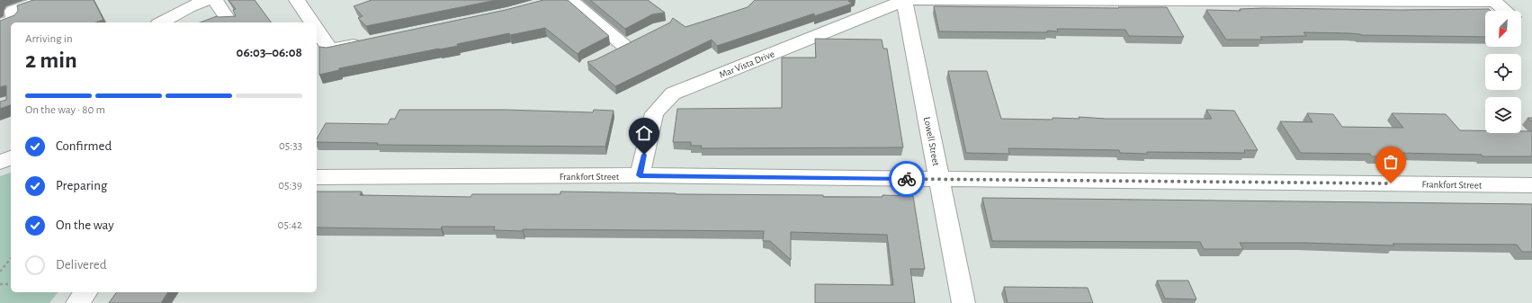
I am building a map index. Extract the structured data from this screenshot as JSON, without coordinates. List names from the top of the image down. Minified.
{"streets":{"street":["Mar Vista Drive","Lowell Street","Frankfort Street"]},"crossings":[["Mar Vista Drive","Lowell Street"],["Mar Vista Drive","Frankfort Street"],["Lowell Street","Frankfort Street"]],"north":"bottom left","page":{"heading":["2 min","Arriving in","06:03–06:08"],"bar":"On the way · 80 m","list":[["Confirmed","05:33"],["Preparing","05:39"],["On the way","05:42"],"Delivered"]}}
